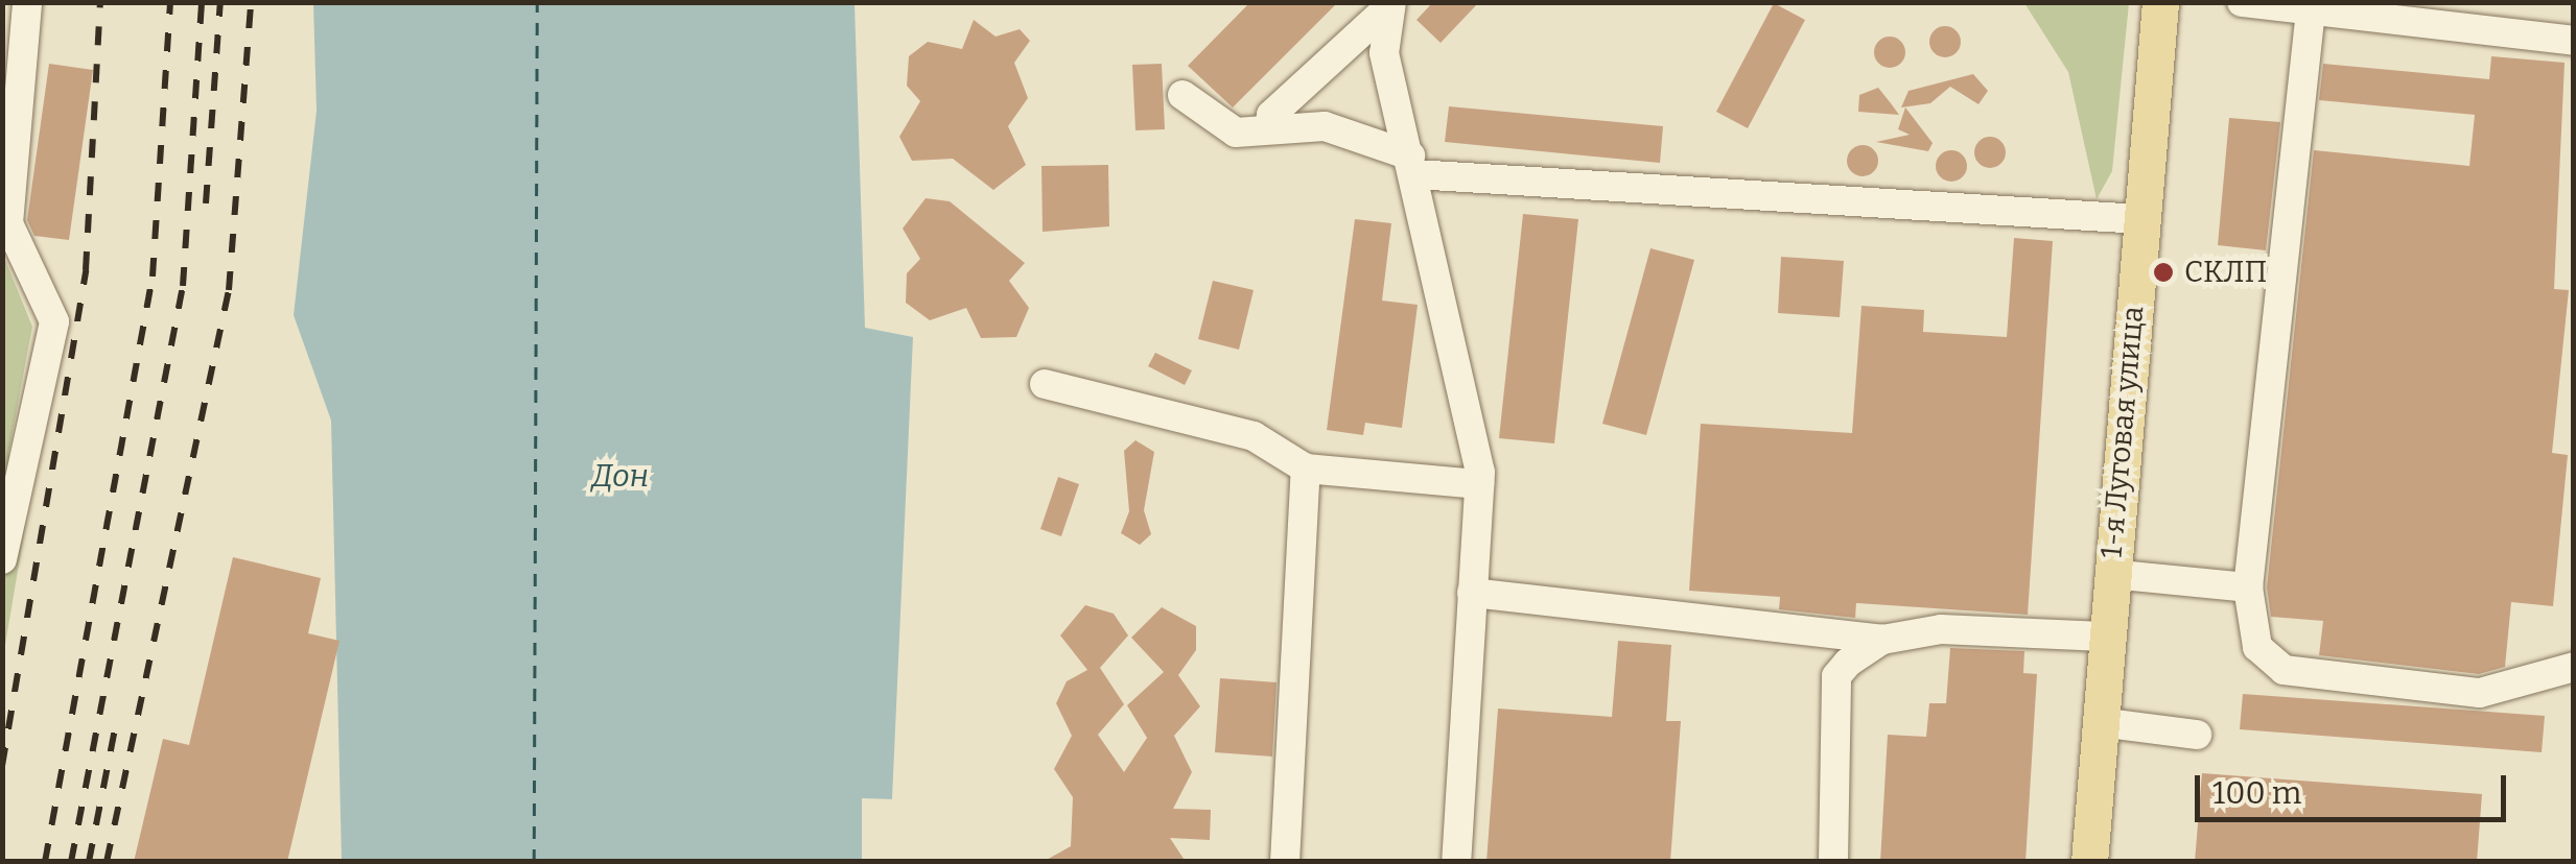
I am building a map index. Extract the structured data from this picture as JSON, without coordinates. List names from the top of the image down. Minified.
{"streets":{"main road":["1-я Луговая улица"]},"water":["Дон"],"places":["СКЛП"],"scale_bar":"100 m"}
